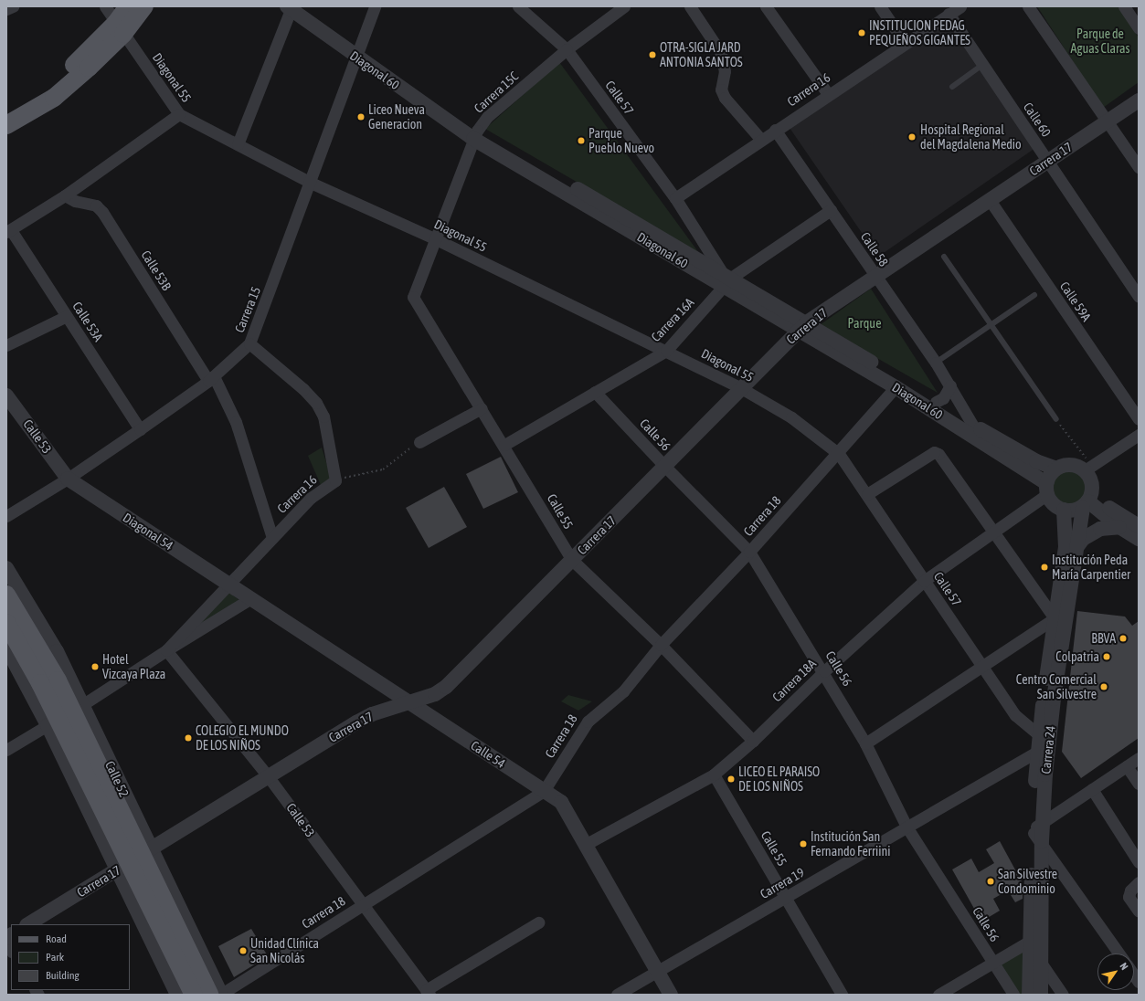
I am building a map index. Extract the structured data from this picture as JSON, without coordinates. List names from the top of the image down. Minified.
{"streets":{"main road":["Calle 52"],"street":["Diagonal 60","Diagonal 55","Carrera 16","Carrera 15C","Calle 57","Calle 60","Carrera 17","Calle 58","Calle 53B","Calle 59A","Carrera 15","Carrera 16A","Calle 53A","Calle 56","Calle 53","Calle 55","Carrera 18","Diagonal 54","Carrera 18A","Carrera 24","Calle 54","Carrera 19"]},"crossings":[["Diagonal 60","Carrera 15C"],["Diagonal 60","Calle 57"],["Diagonal 60","Carrera 17"],["Diagonal 60","Calle 58"],["Diagonal 60","Carrera 15"],["Diagonal 60","Carrera 16A"],["Diagonal 60","Carrera 18"],["Diagonal 60","Carrera 18A"],["Diagonal 60","Carrera 24"],["Diagonal 55","Carrera 15C"],["Diagonal 55","Calle 57"],["Diagonal 55","Carrera 17"],["Diagonal 55","Carrera 15"],["Diagonal 55","Carrera 16A"],["Diagonal 55","Carrera 18"],["Carrera 16","Calle 57"],["Carrera 16","Calle 60"],["Carrera 16","Calle 58"],["Carrera 16","Calle 53B"],["Carrera 16","Calle 53"],["Carrera 16","Diagonal 54"],["Carrera 16","Calle 54"],["Carrera 16","Calle 52"],["Carrera 15C","Calle 57"],["Carrera 15C","Calle 55"],["Calle 57","Carrera 16A"],["Calle 57","Carrera 18"],["Calle 57","Carrera 18A"],["Calle 57","Carrera 24"],["Calle 60","Carrera 17"],["Carrera 17","Calle 58"],["Carrera 17","Calle 59A"],["Carrera 17","Calle 56"],["Carrera 17","Calle 53"],["Carrera 17","Calle 55"],["Carrera 17","Calle 54"],["Carrera 17","Calle 52"],["Calle 58","Carrera 16A"],["Calle 53B","Carrera 15"],["Carrera 15","Calle 53A"],["Carrera 15","Calle 53"],["Carrera 15","Diagonal 54"],["Carrera 16A","Calle 56"],["Carrera 16A","Calle 55"],["Calle 56","Carrera 18"],["Calle 56","Carrera 18A"],["Calle 56","Carrera 19"],["Calle 53","Carrera 18"],["Calle 53","Diagonal 54"],["Calle 55","Carrera 18"],["Calle 55","Carrera 18A"],["Calle 55","Carrera 19"],["Carrera 18","Calle 54"],["Carrera 18","Calle 52"],["Diagonal 54","Calle 54"],["Carrera 18A","Carrera 24"],["Carrera 18A","Calle 54"],["Carrera 24","Carrera 19"],["Calle 54","Carrera 19"]],"parks":["Parque de Aguas Claras","Parque"],"places":["INSTITUCION PEDAG PEQUEÑOS GIGANTES","OTRA-SIGLA JARD ANTONIA SANTOS","Liceo Nueva Generacion","Hospital Regional del Magdalena Medio","Parque Pueblo Nuevo","Institución Peda María Carpentier","BBVA","Colpatria","Hotel Vizcaya Plaza","Centro Comercial San Silvestre","COLEGIO EL MUNDO DE LOS NIÑOS","LICEO EL PARAISO DE LOS NIÑOS","Institución San Fernando Ferriini","San Silvestre Condominio","Unidad Clínica San Nicolás"],"legend":["Road","Park","Building"],"north":"top right"}
